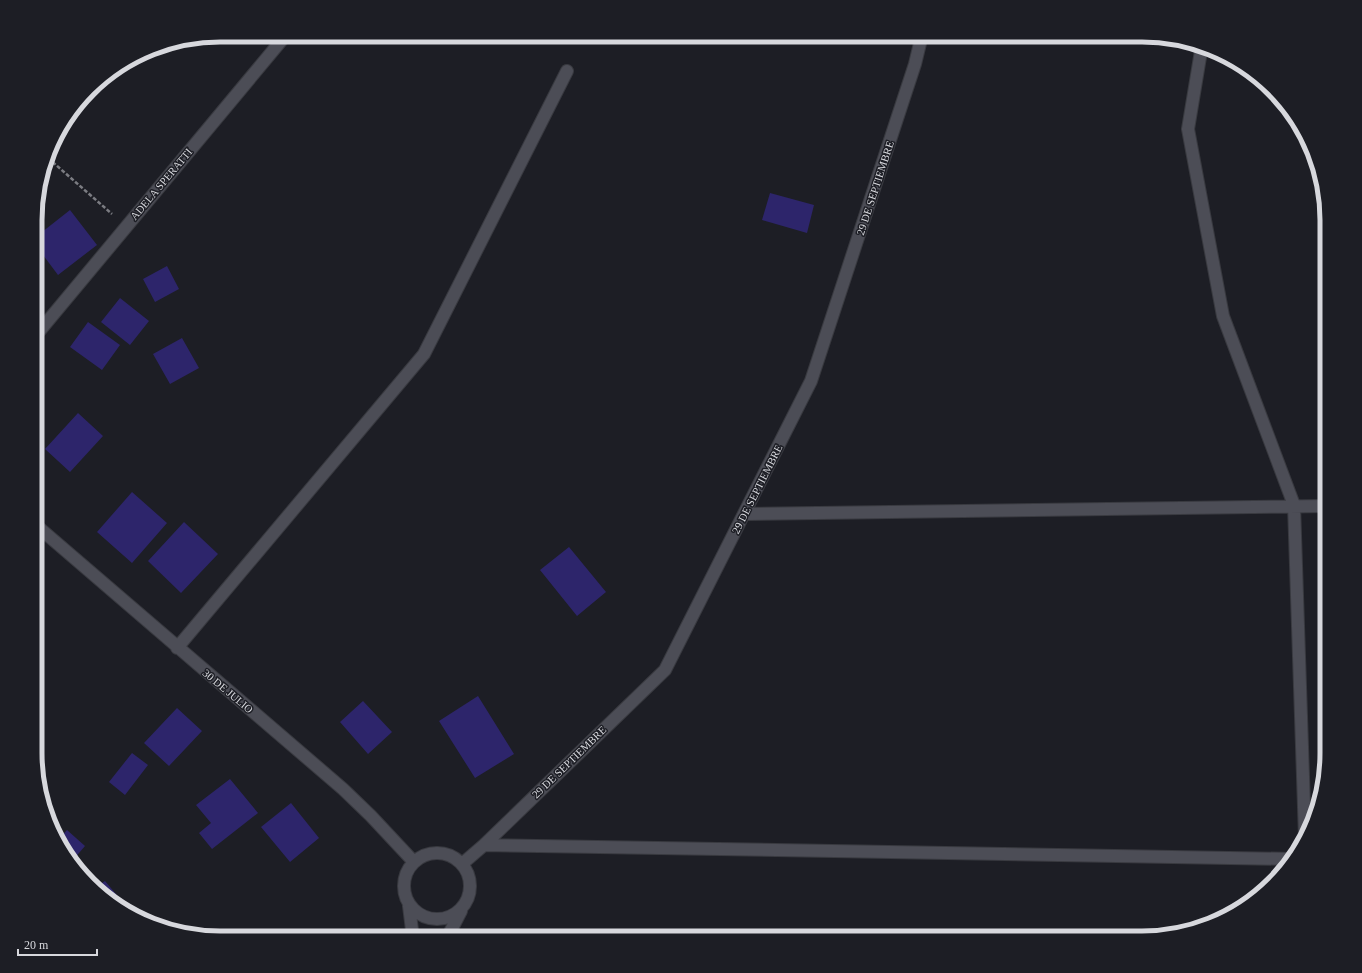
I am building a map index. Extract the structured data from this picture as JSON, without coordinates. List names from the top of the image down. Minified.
{"streets":{"street":["ADELA SPERATTI","29 DE SEPTIEMBRE","30 DE JULIO"]},"crossings":[["29 DE SEPTIEMBRE","30 DE JULIO"]],"scale_bar":"20 m"}
